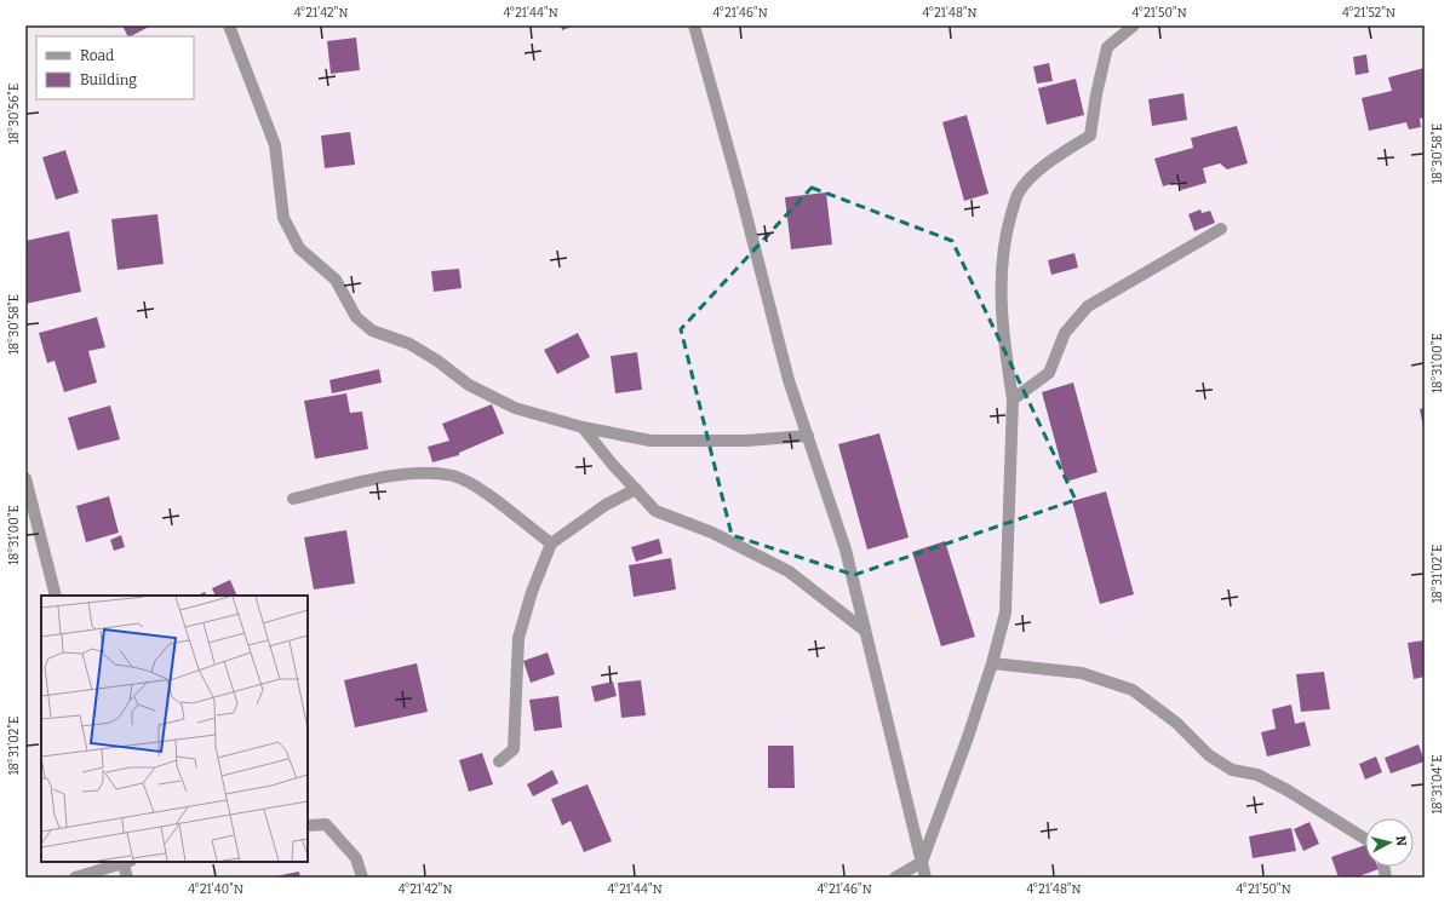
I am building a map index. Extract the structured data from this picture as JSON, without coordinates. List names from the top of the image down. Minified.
{"legend":["Road","Building"],"north":"right","coordinates":["4°21'42\"N","4°21'44\"N","4°21'46\"N","4°21'48\"N","4°21'50\"N","4°21'52\"N","18°30'56\"E","18°30'58\"E","18°31'00\"E","18°31'02\"E","18°31'04\"E","4°21'40\"N"]}
